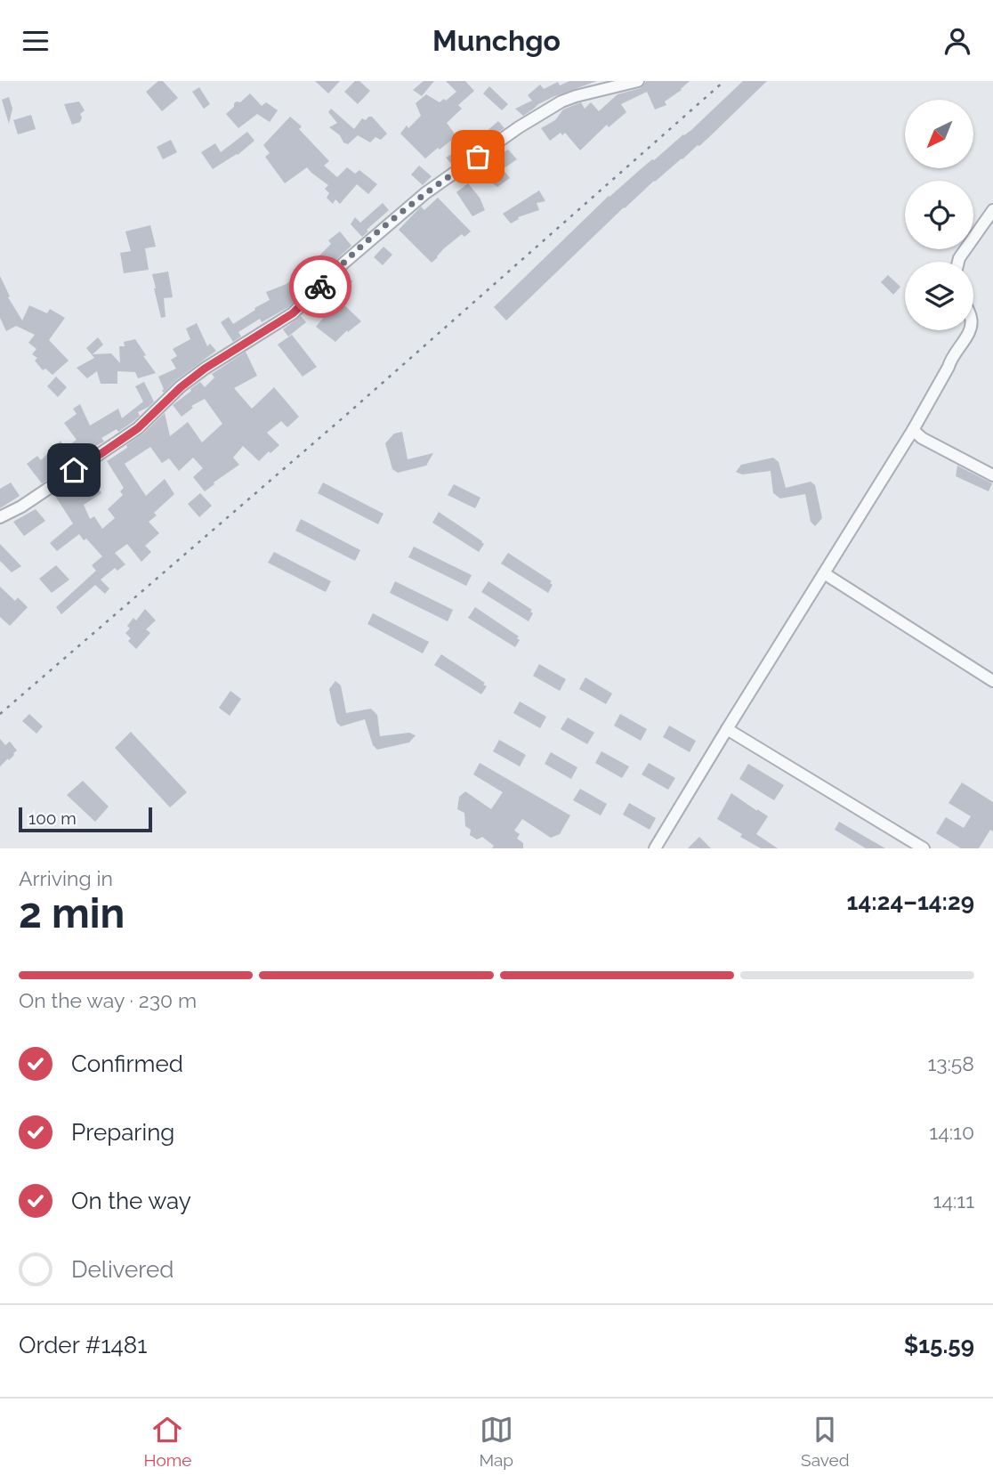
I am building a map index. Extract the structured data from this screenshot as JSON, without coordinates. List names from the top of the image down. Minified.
{"scale_bar":"100 m","north":"bottom left","page":{"header":"Munchgo","scale":"100 m","heading":["2 min","Arriving in","14:24–14:29"],"panel":["Order #1481","$15.59"],"bar":"On the way · 230 m","list":[["Confirmed","13:58"],["Preparing","14:10"],["On the way","14:11"],"Delivered"],"tabs":["Home","Map","Saved"]}}
